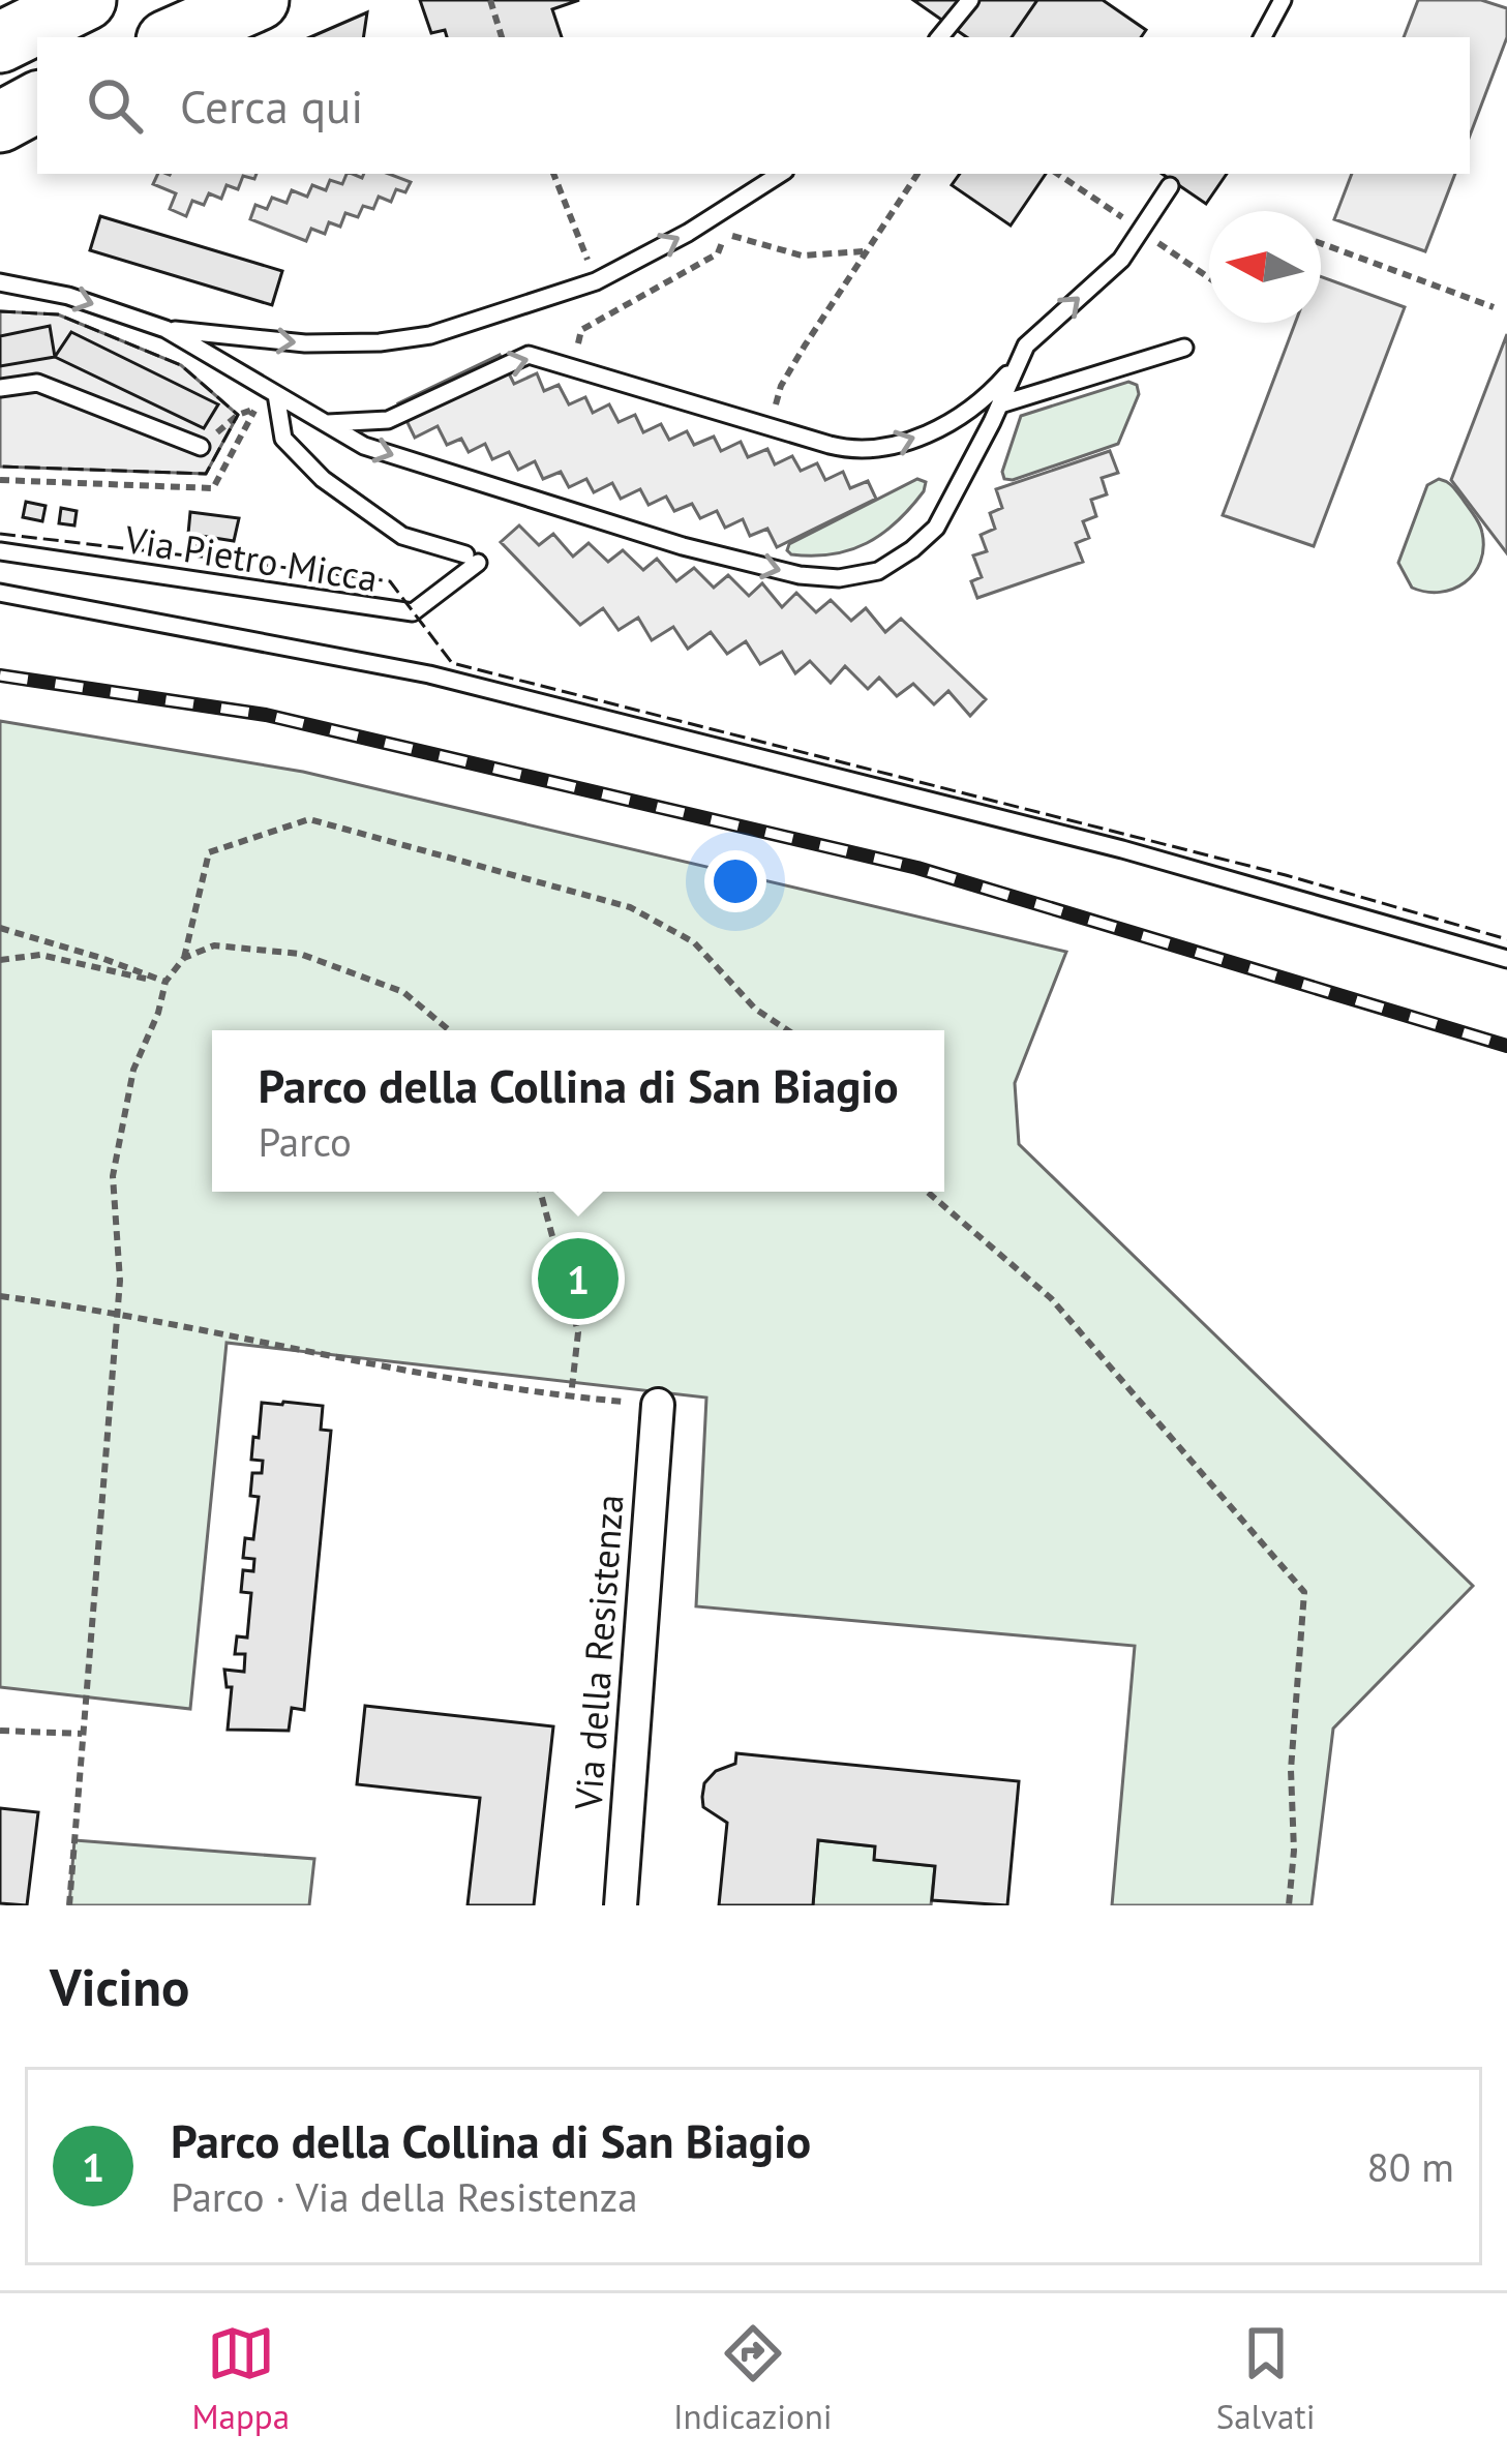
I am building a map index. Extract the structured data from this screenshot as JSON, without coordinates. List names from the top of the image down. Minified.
{"streets":{"street":["Via della Resistenza"],"lane":["Via Pietro Micca"]},"north":"left","page":{"search":"Cerca qui","popup":["Parco della Collina di San Biagio","Parco"],"pins":"1","heading":"Vicino","list":[{"mark":"1","name":"Parco della Collina di San Biagio","note":"Parco · Via della Resistenza","value":"80 m"}],"nav":["Mappa","Indicazioni","Salvati"]}}
